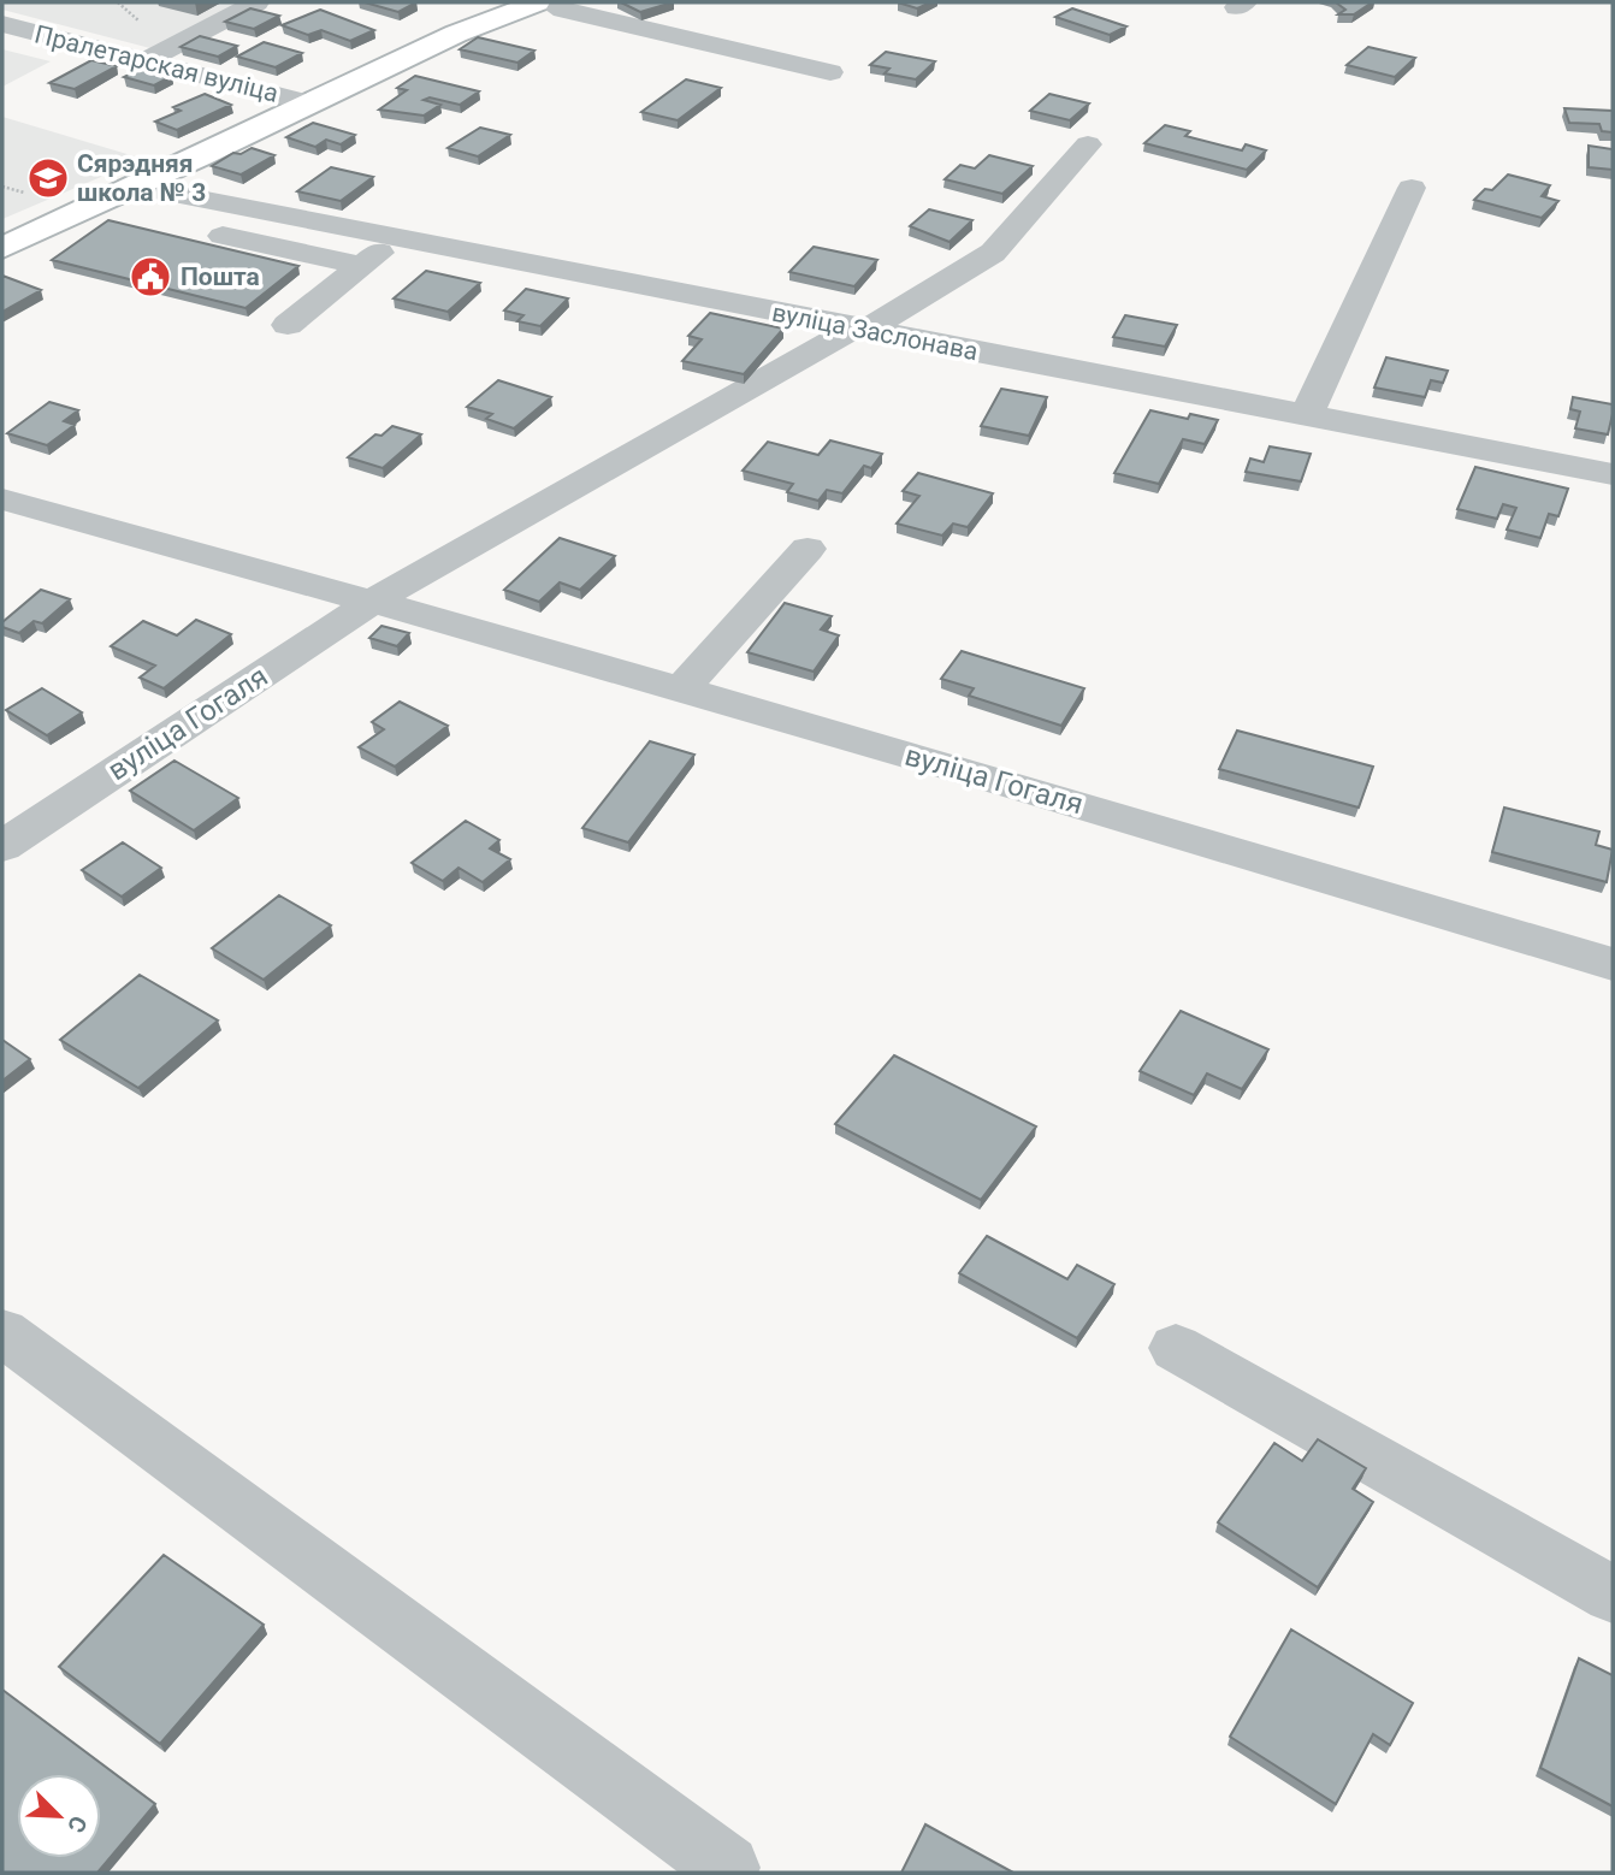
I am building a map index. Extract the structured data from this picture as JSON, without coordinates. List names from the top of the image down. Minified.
{"streets":{"main road":["Пралетарская вуліца"],"street":["вуліца Заслонава","вуліца Гогаля"]},"crossings":[["Пралетарская вуліца","вуліца Заслонава"],["вуліца Заслонава","вуліца Гогаля"]],"places":{"school or university":["Сярэдняя школа № 3"],"public building":["Пошта"]},"north":"bottom right"}
